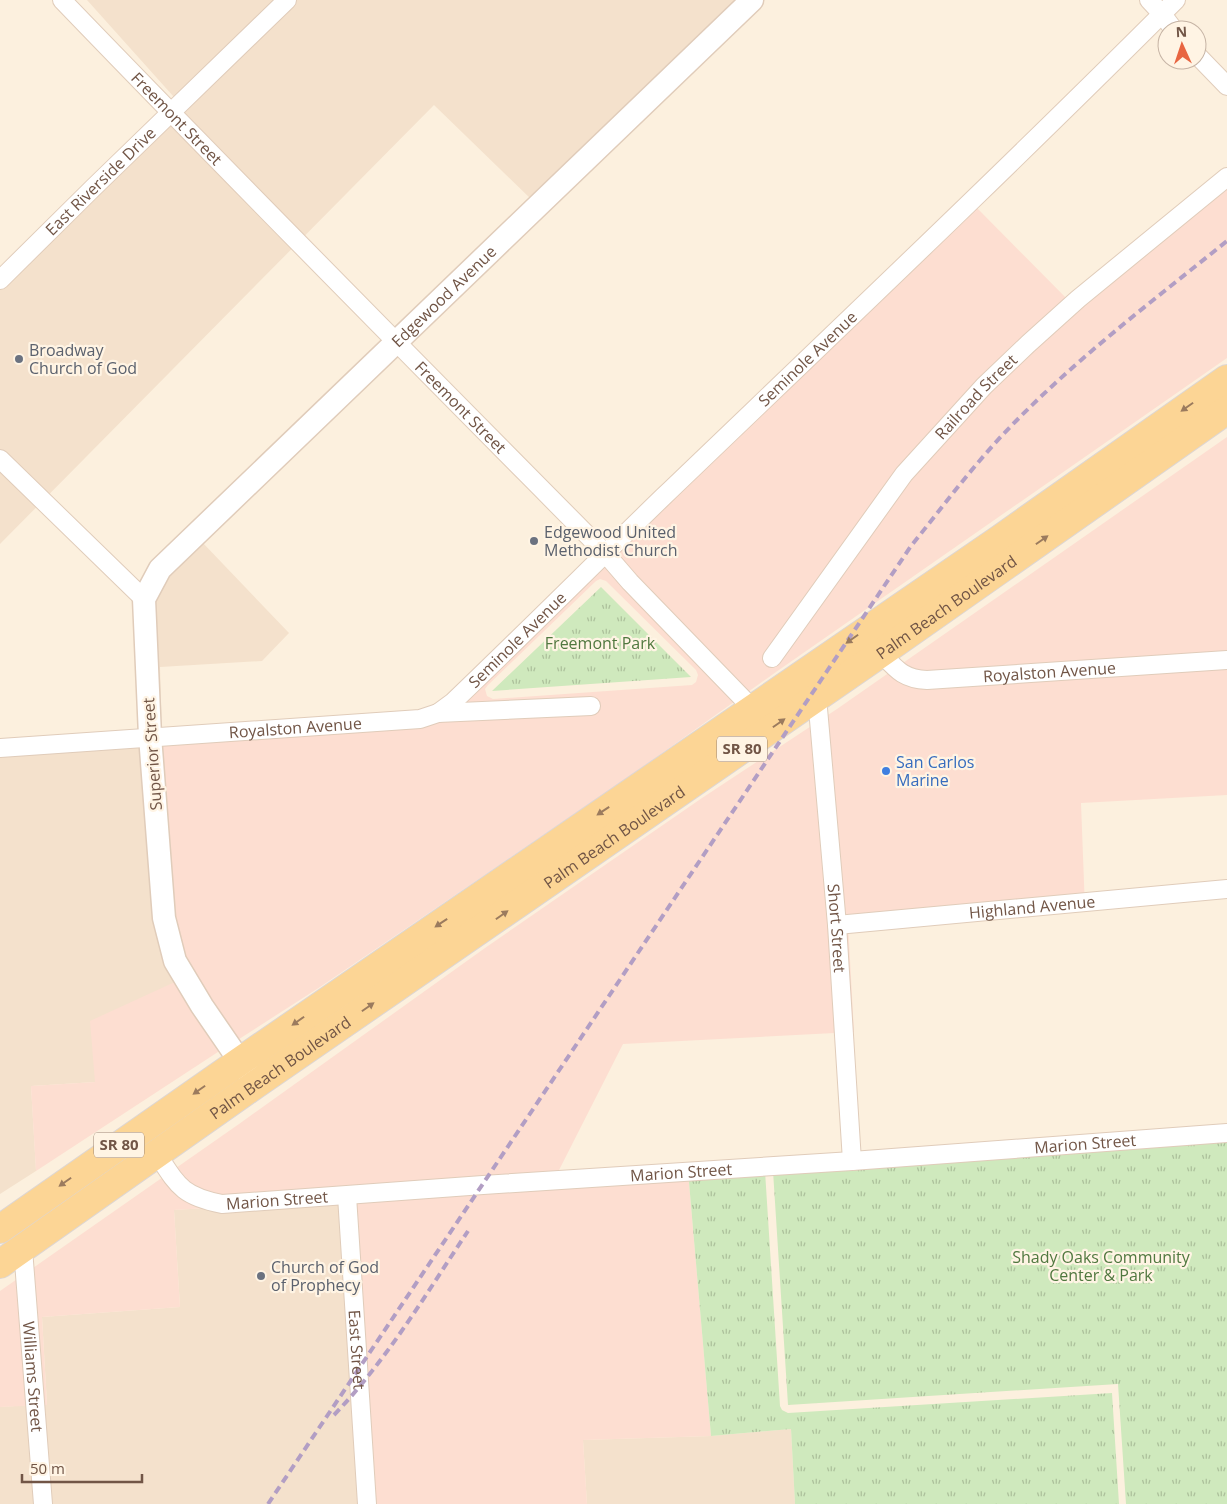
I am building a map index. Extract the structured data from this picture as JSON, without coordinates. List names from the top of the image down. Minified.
{"streets":{"main road":["Palm Beach Boulevard","SR 80"],"street":["Freemont Street","East Riverside Drive","Edgewood Avenue","Seminole Avenue","Railroad Street","Royalston Avenue","Superior Street","Highland Avenue","Short Street","Marion Street","East Street","Williams Street"]},"crossings":[["Freemont Street","East Riverside Drive"],["Freemont Street","Edgewood Avenue"],["Freemont Street","Seminole Avenue"],["Freemont Street","Palm Beach Boulevard"],["Edgewood Avenue","Superior Street"],["Seminole Avenue","Royalston Avenue"],["Palm Beach Boulevard","Royalston Avenue"],["Palm Beach Boulevard","Superior Street"],["Palm Beach Boulevard","Short Street"],["Palm Beach Boulevard","Marion Street"],["Palm Beach Boulevard","Williams Street"],["Royalston Avenue","Superior Street"],["Highland Avenue","Short Street"],["Short Street","Marion Street"],["Marion Street","East Street"]],"parks":["Freemont Park","Shady Oaks Community Center & Park"],"places":["Broadway Church of God","Edgewood United Methodist Church","San Carlos Marine","Church of God of Prophecy"],"scale_bar":"50 m","north":"top"}
